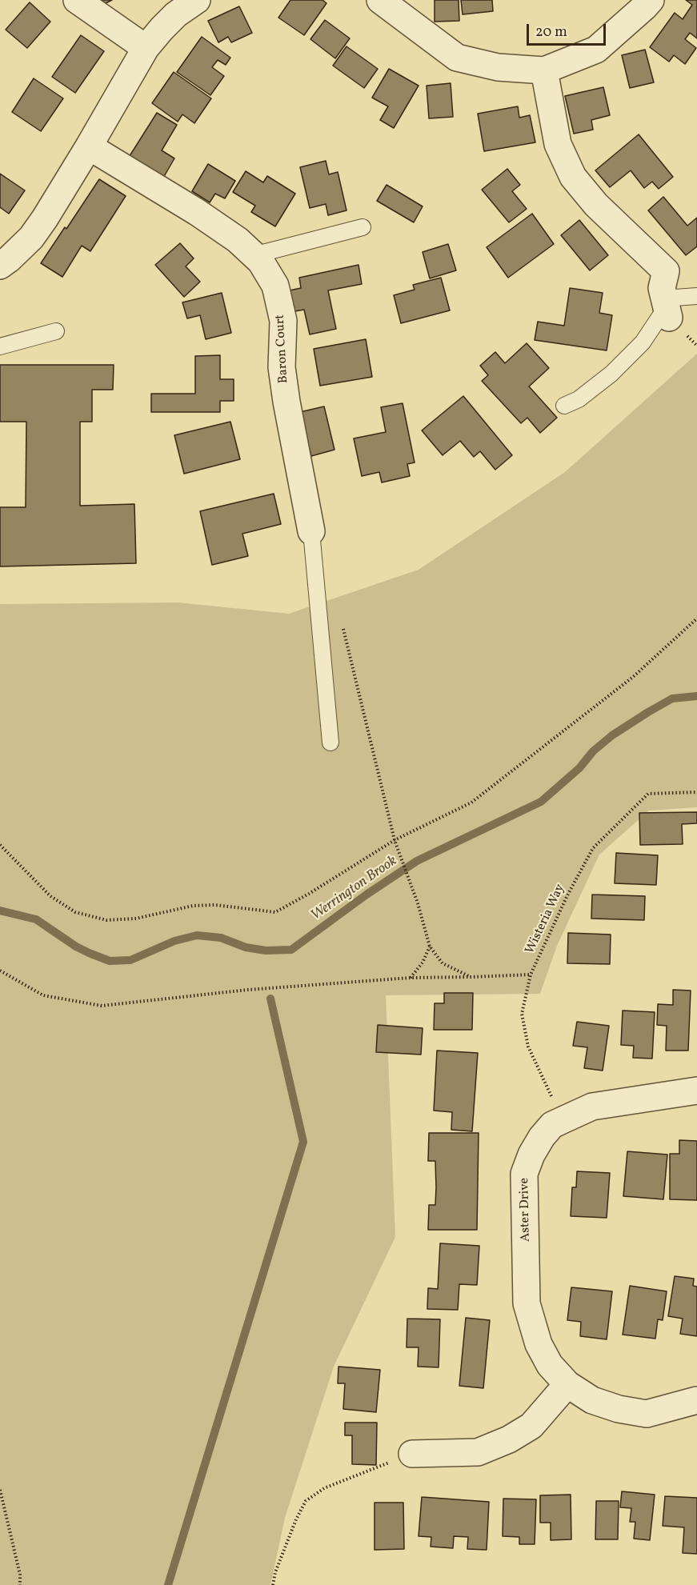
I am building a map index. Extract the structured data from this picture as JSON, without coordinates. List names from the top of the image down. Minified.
{"streets":{"street":["Baron Court","Aster Drive"],"path":["Wisteria Way"]},"crossings":[["Wisteria Way","Aster Drive"]],"water":["Werrington Brook"],"scale_bar":"20 m"}
